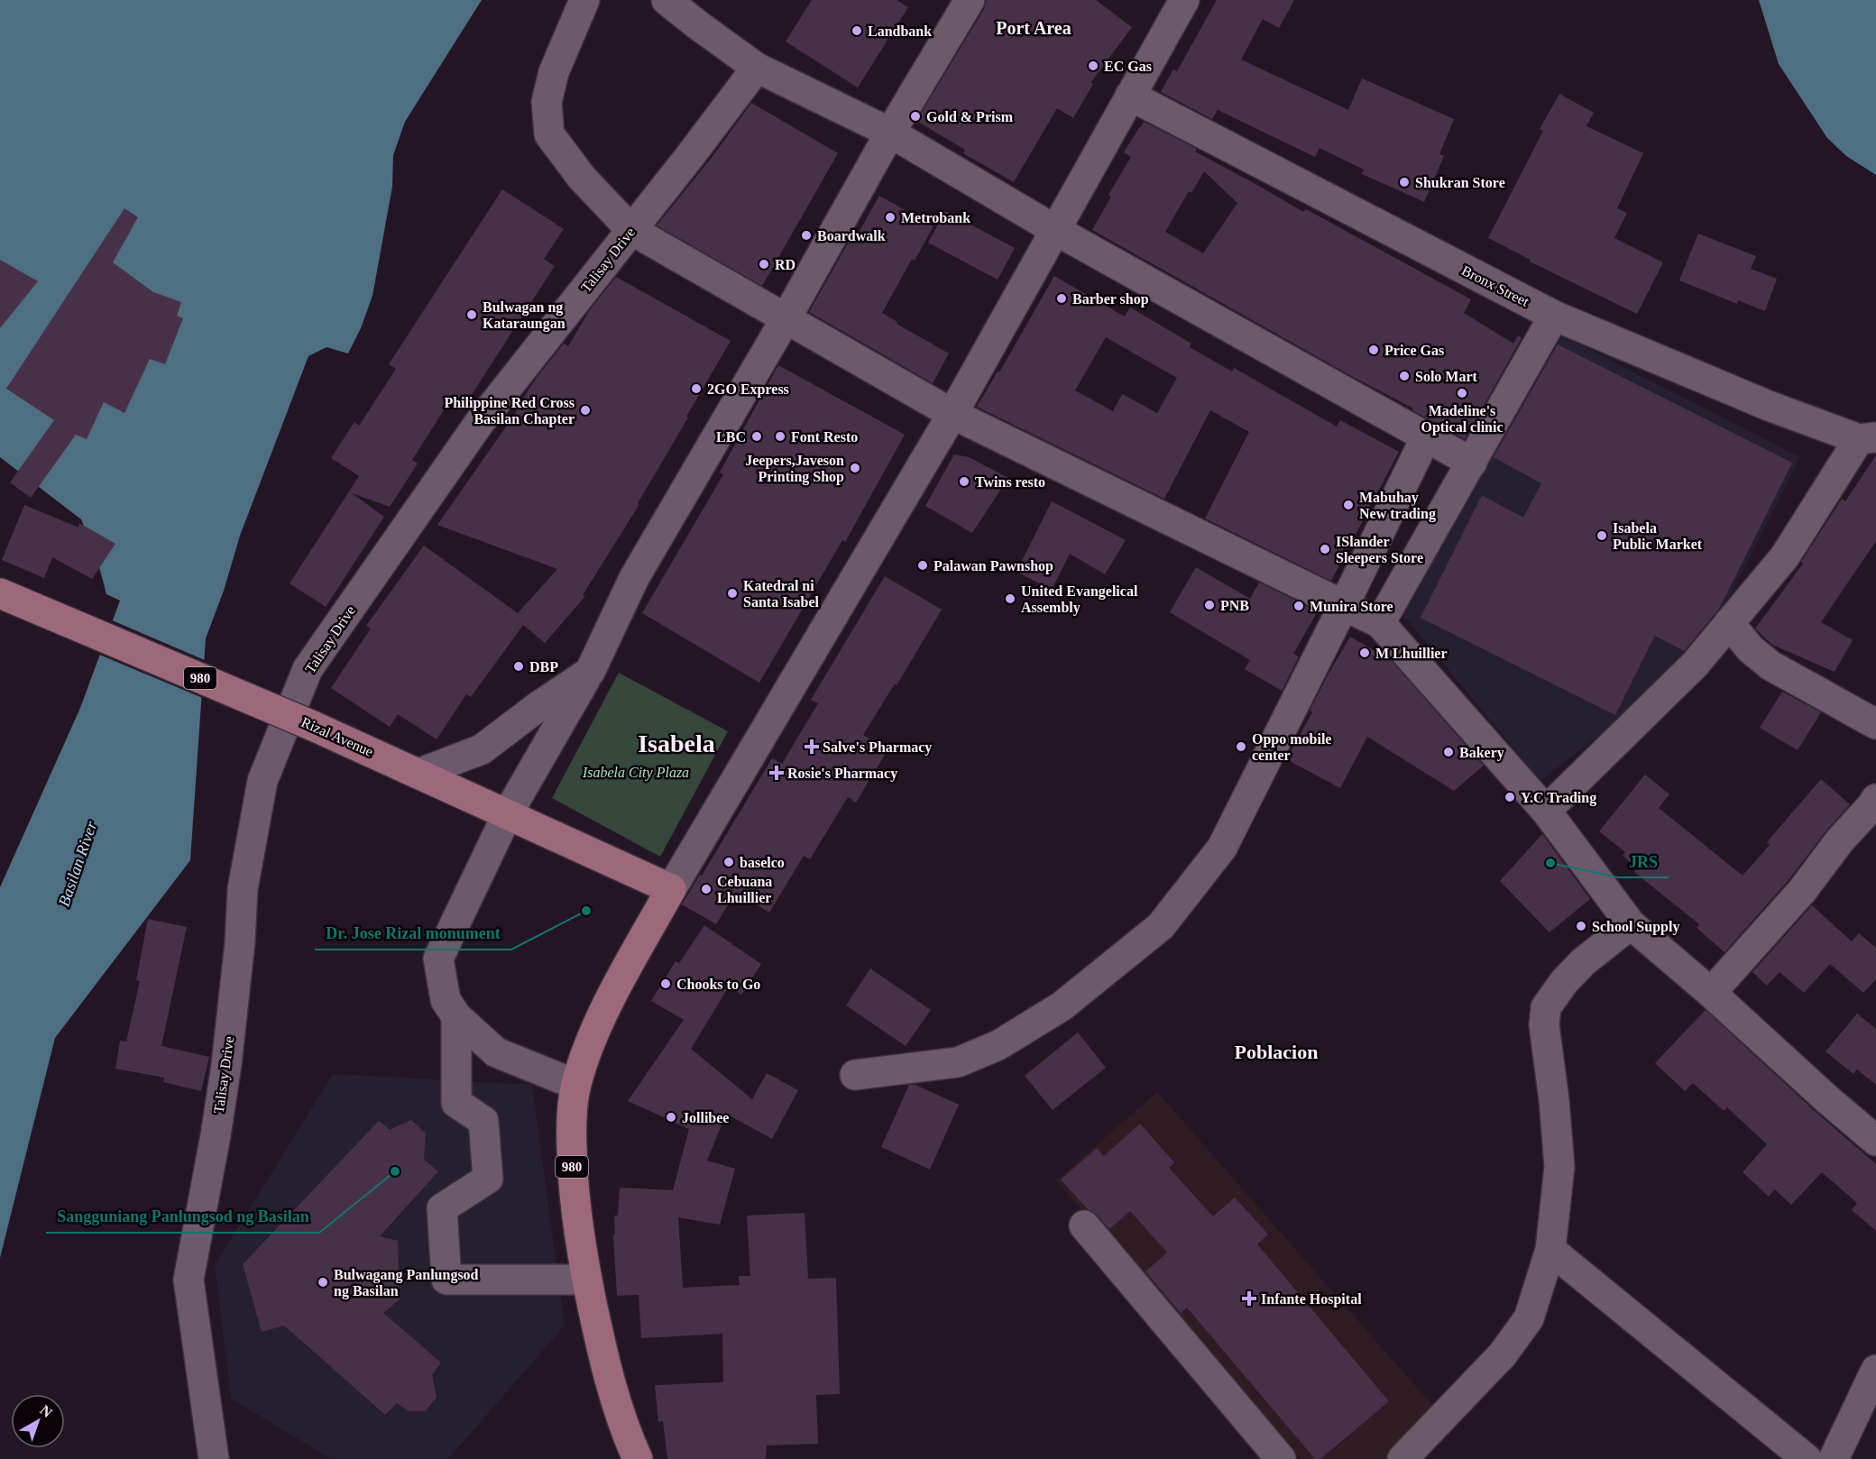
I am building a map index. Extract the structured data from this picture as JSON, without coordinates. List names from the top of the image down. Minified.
{"streets":{"main road":["980","Rizal Avenue"],"street":["Talisay Drive","Bronx Street"]},"crossings":[["980","Rizal Avenue"]],"districts":["Port Area","Isabela","Poblacion"],"water":["Basilan River"],"parks":["Isabela City Plaza"],"places":{"other":["Landbank","EC Gas","Gold & Prism","Shukran Store","Metrobank","Boardwalk","RD","Barber shop","Bulwagan ng Kataraungan","Price Gas","Solo Mart","2GO Express","Madeline's Optical clinic","Philippine Red Cross Basilan Chapter","LBC","Font Resto","Jeepers,Javeson Printing Shop","Twins resto","Mabuhay New trading","Isabela Public Market","ISlander Sleepers Store","Palawan Pawnshop","Katedral ni Santa Isabel","United Evangelical Assembly","PNB","Munira Store","M Lhuillier","DBP","Oppo mobile center","Bakery","Y.C Trading","baselco","JRS","Cebuana Lhuillier","Dr. Jose Rizal monument","School Supply","Chooks to Go","Jollibee","Sangguniang Panlungsod ng Basilan","Bulwagang Panlungsod ng Basilan"],"health":["Salve's Pharmacy","Rosie's Pharmacy","Infante Hospital"]},"north":"top right"}
